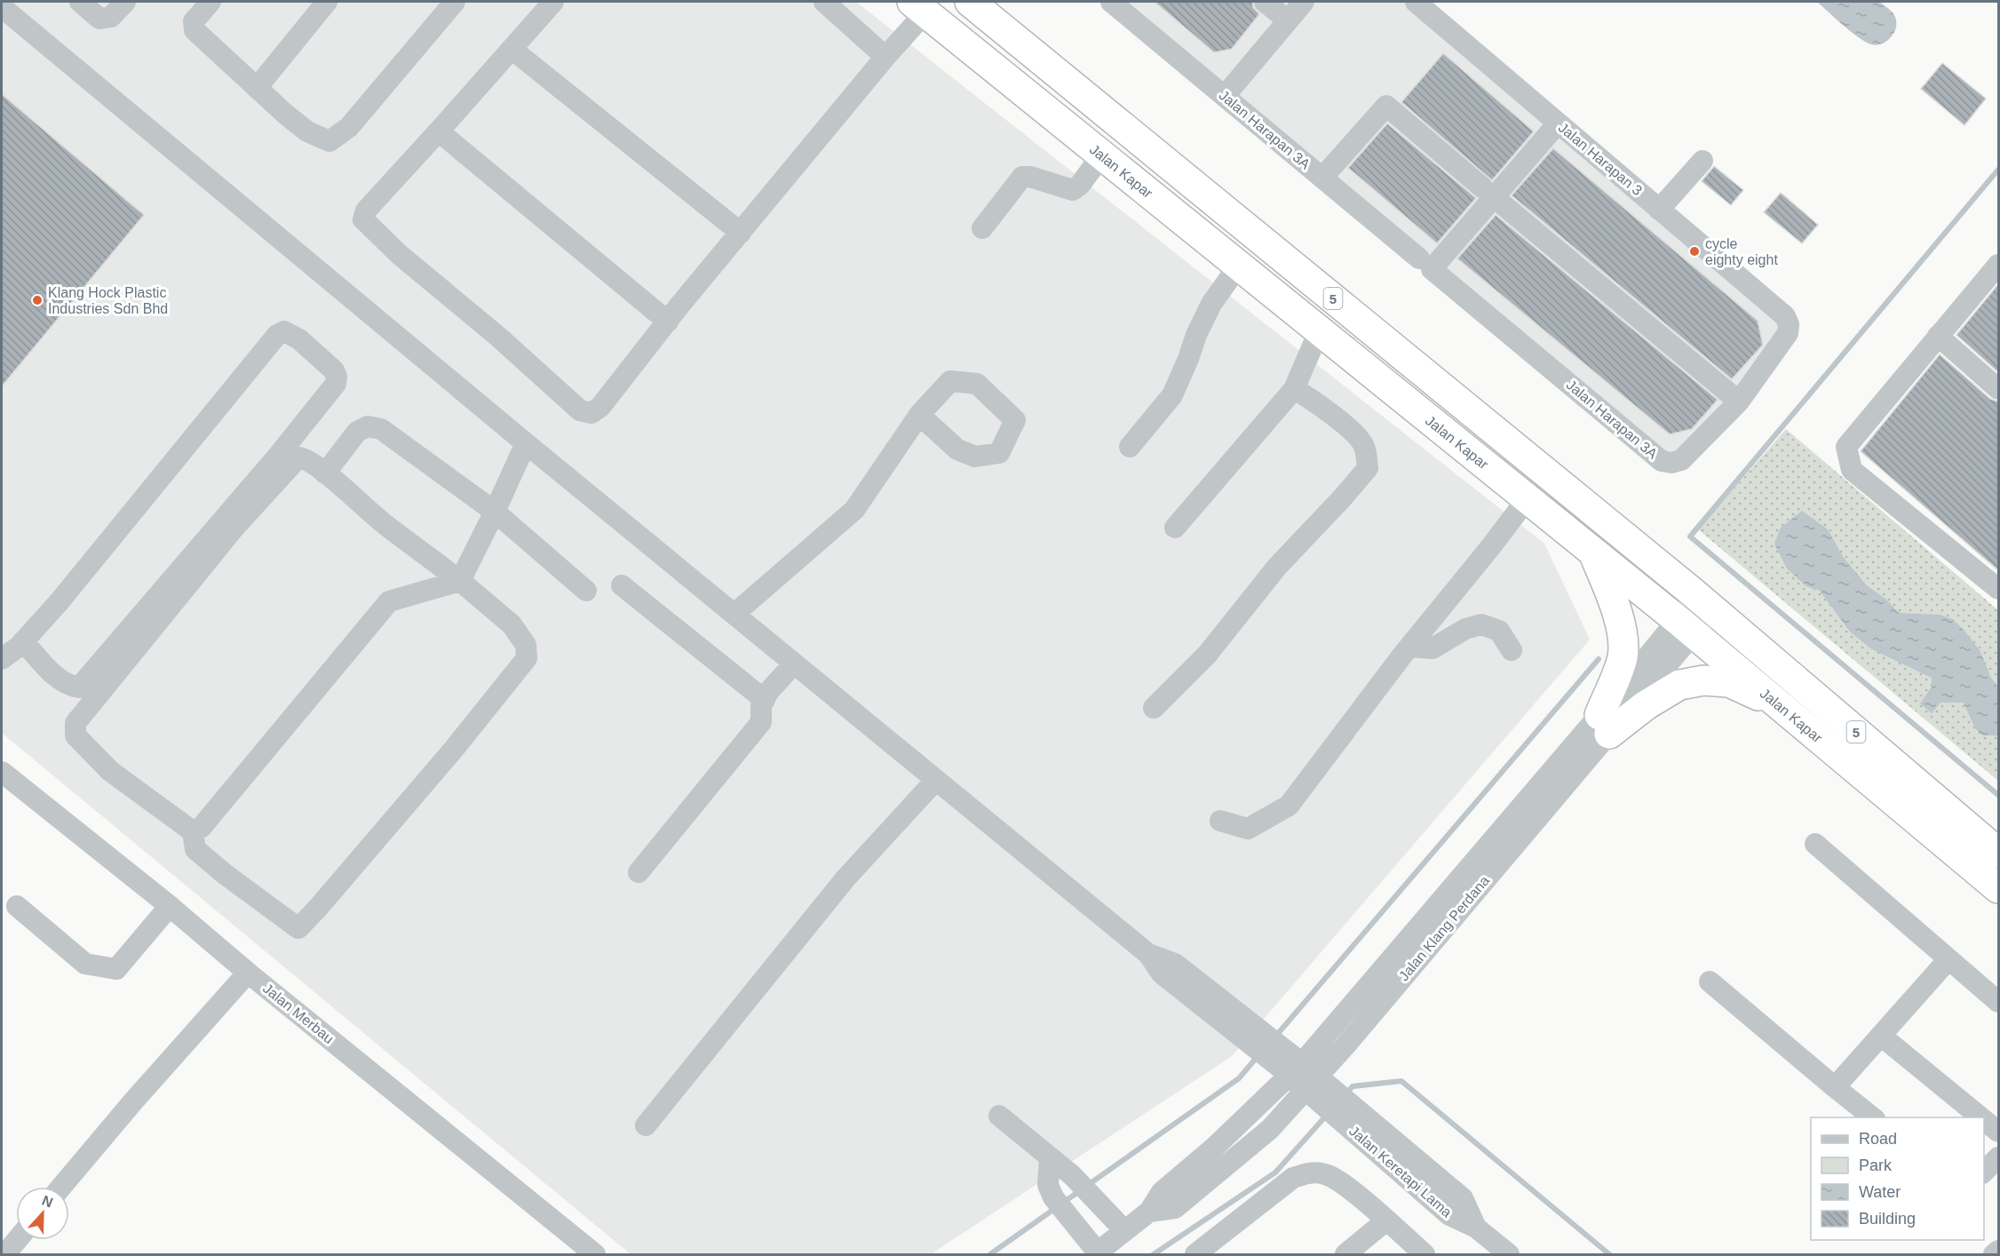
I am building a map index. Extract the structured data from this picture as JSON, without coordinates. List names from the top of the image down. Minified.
{"streets":{"highway":["Jalan Kapar","5"],"street":["Jalan Harapan 3A","Jalan Harapan 3","Jalan Klang Perdana","Jalan Merbau","Jalan Keretapi Lama"]},"crossings":[["Jalan Harapan 3A","Jalan Harapan 3"],["Jalan Kapar","Jalan Klang Perdana"],["Jalan Klang Perdana","Jalan Keretapi Lama"]],"places":["cycle eighty eight","Klang Hock Plastic Industries Sdn Bhd"],"legend":["Road","Park","Water","Building"],"north":"top"}
